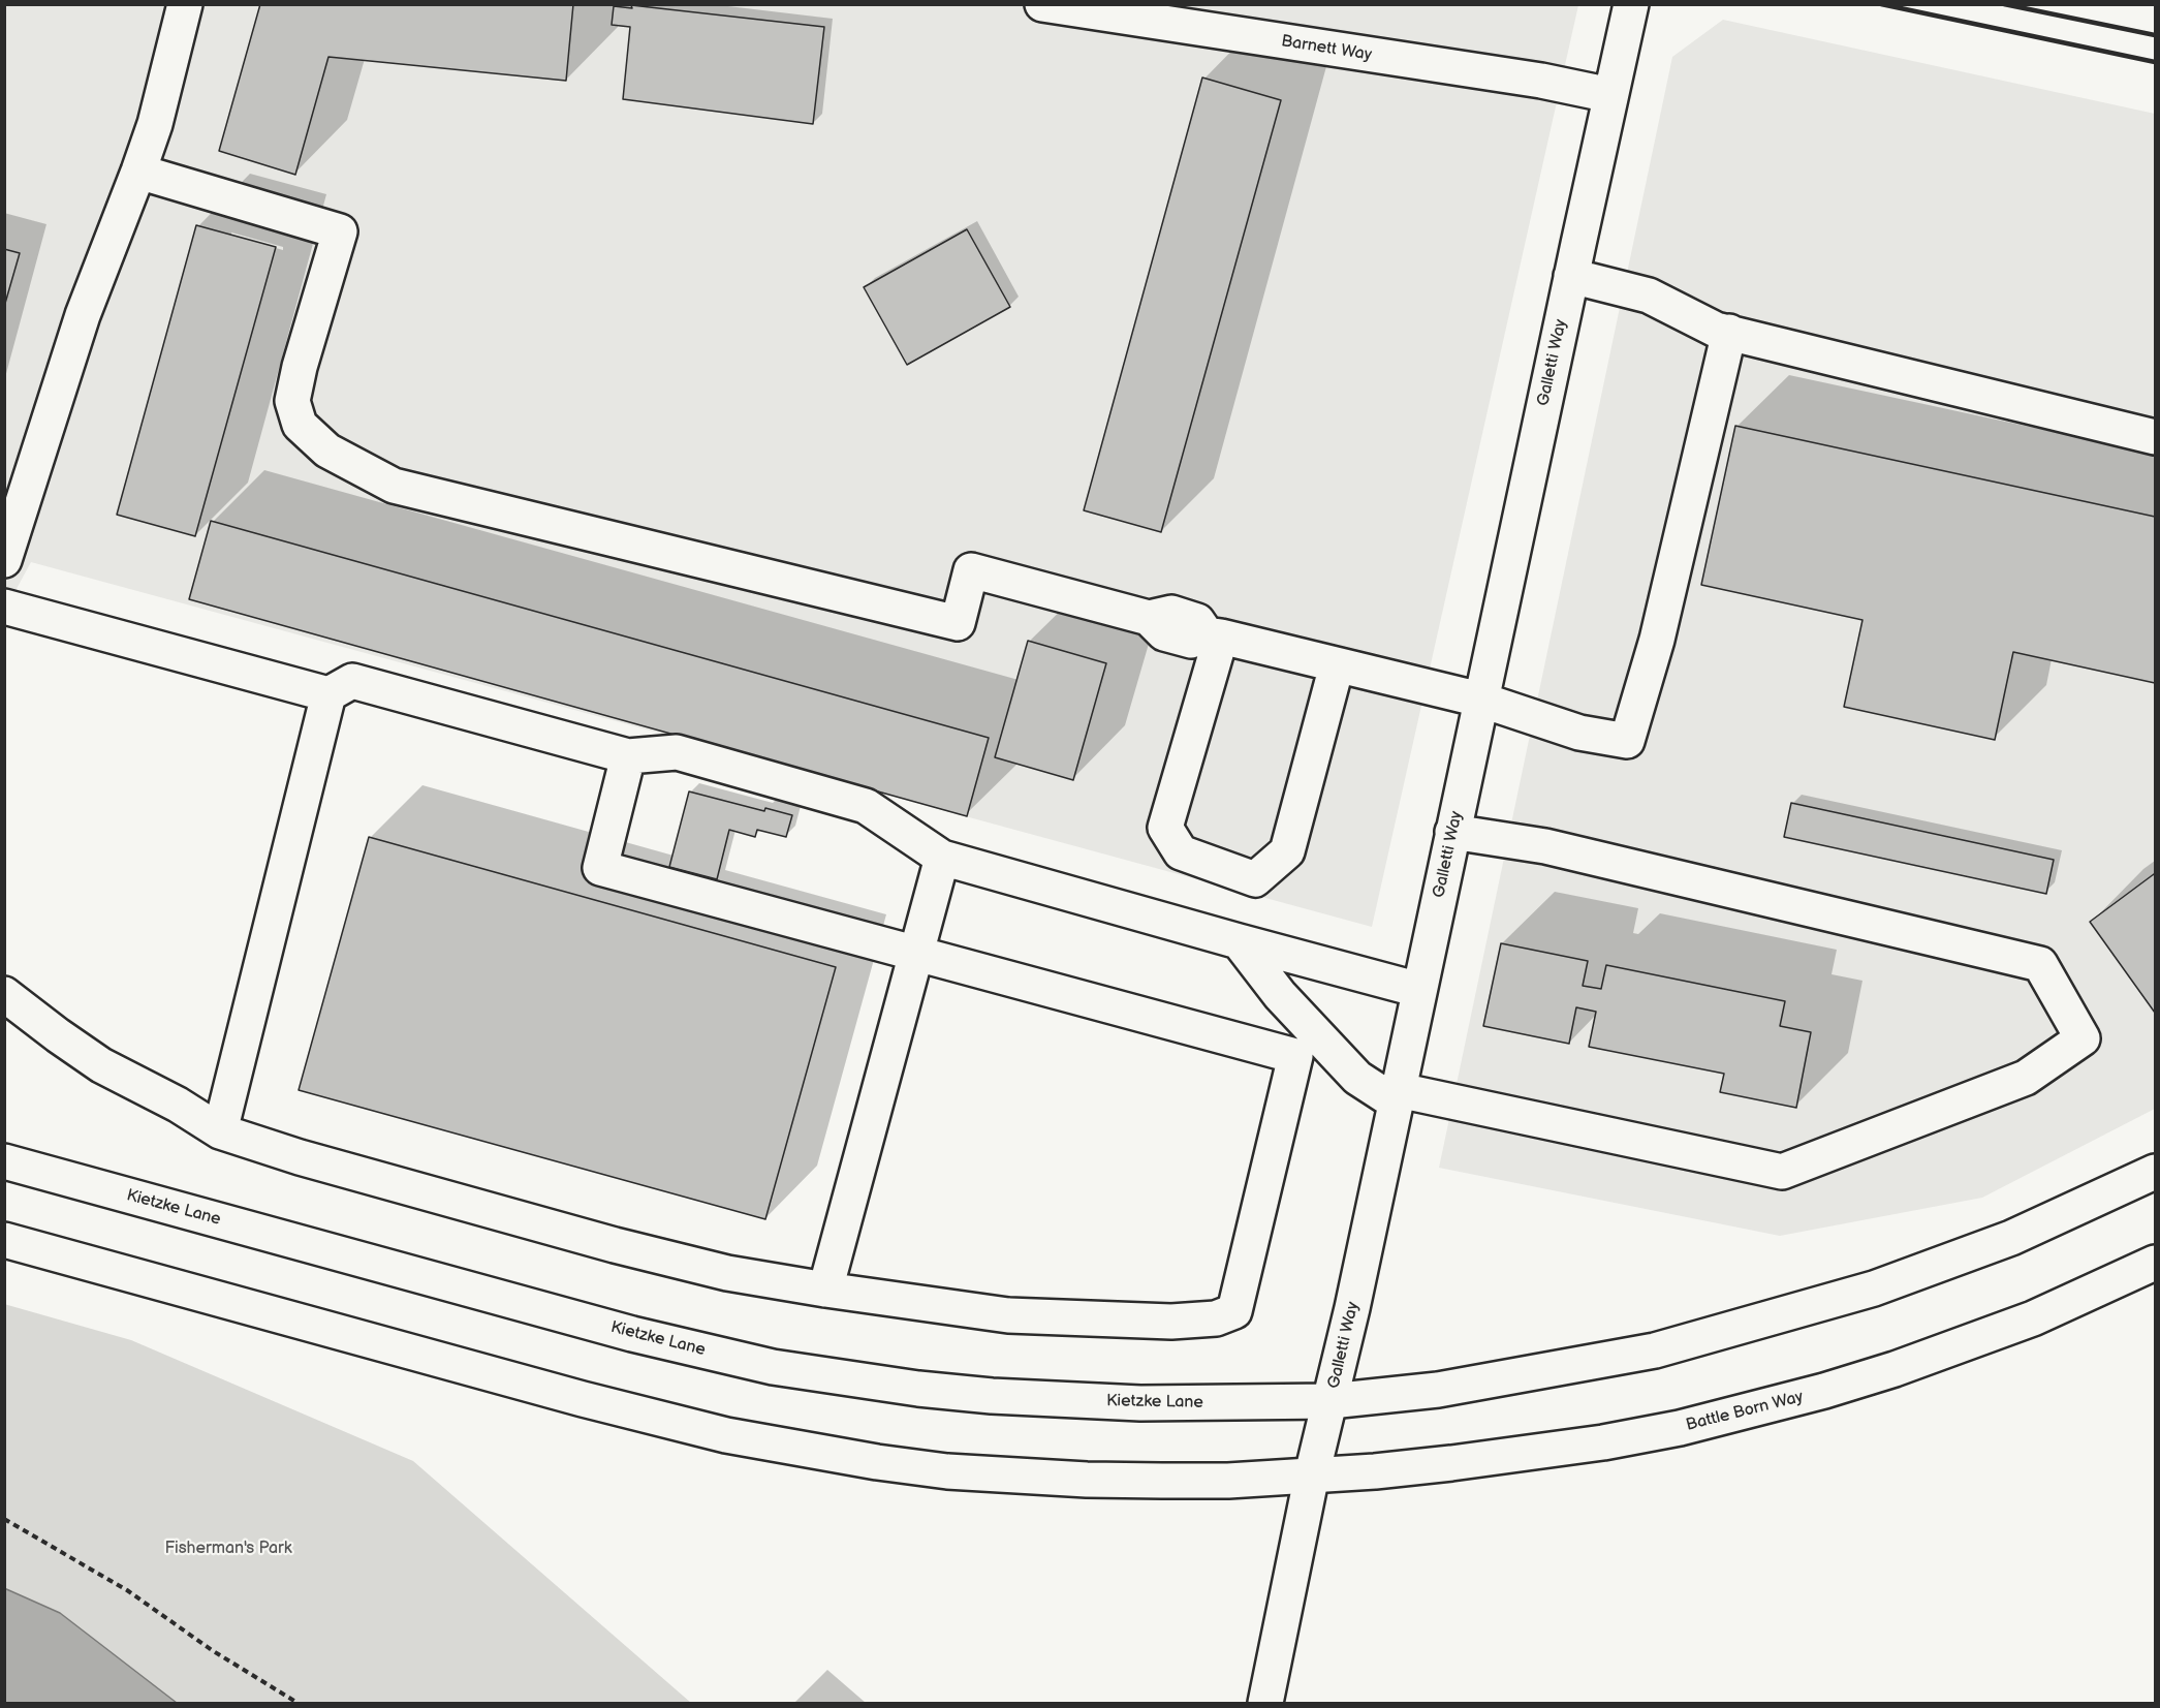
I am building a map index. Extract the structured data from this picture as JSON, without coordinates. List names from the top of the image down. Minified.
{"streets":{"main road":["Barnett Way","Galletti Way","Kietzke Lane","Battle Born Way"]},"crossings":[["Barnett Way","Galletti Way"],["Galletti Way","Kietzke Lane"],["Galletti Way","Battle Born Way"]],"parks":["Fisherman's Park"]}
